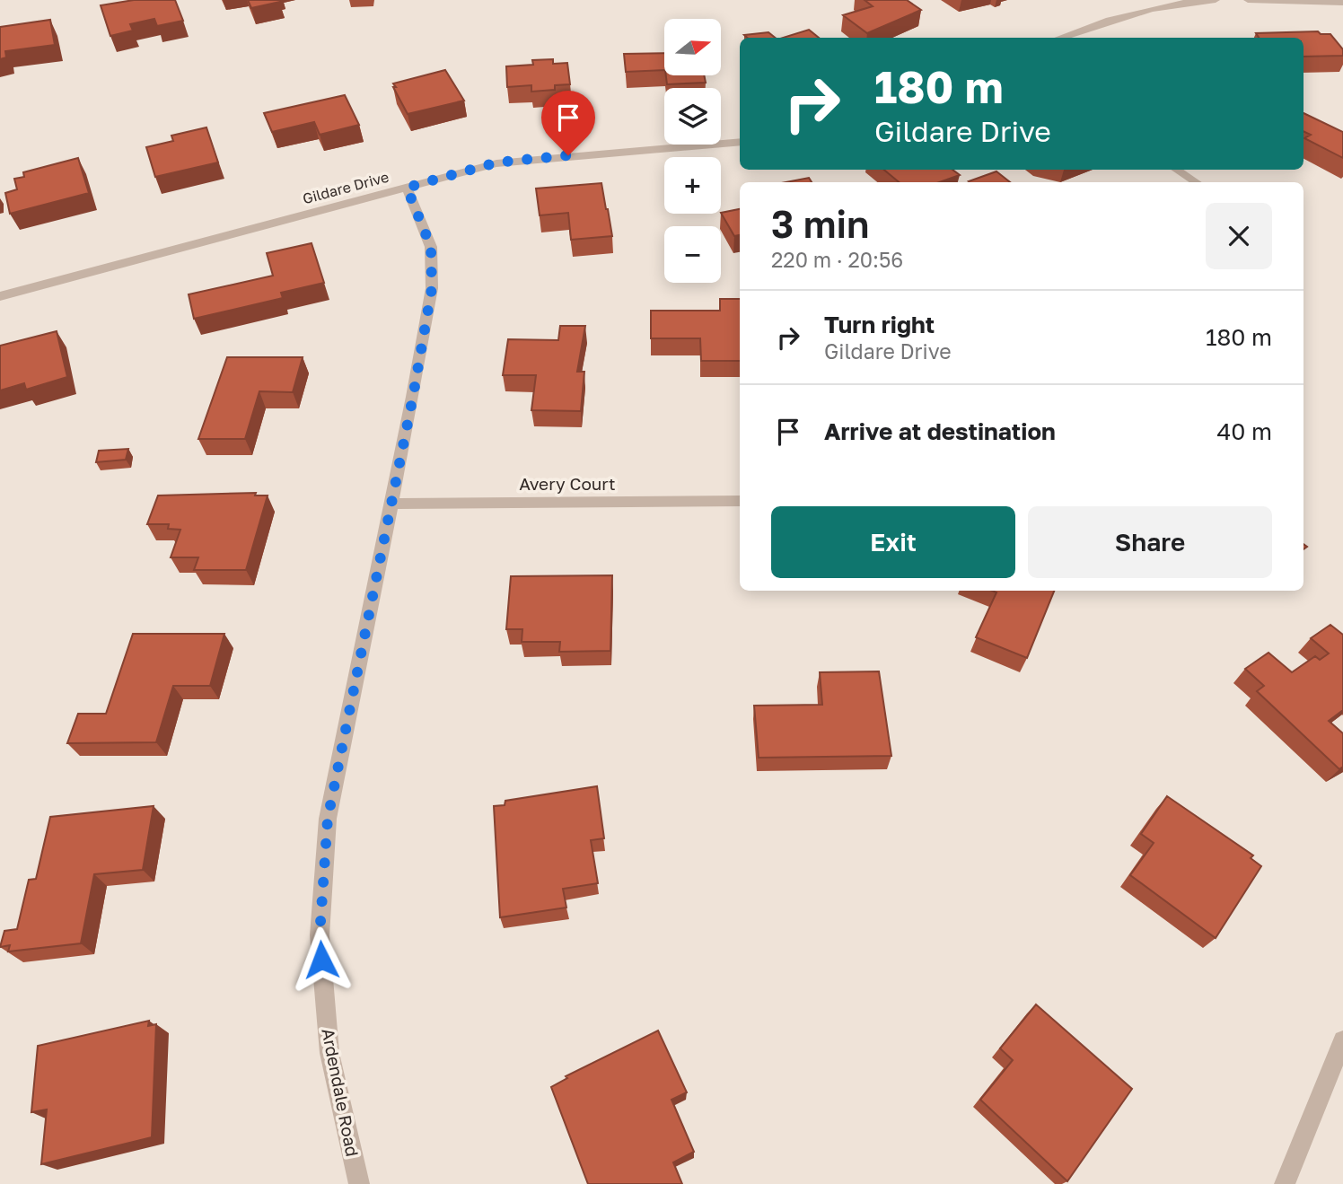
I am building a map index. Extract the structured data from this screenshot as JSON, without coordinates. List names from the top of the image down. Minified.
{"streets":{"street":["Gildare Drive","Avery Court","Ardendale Road"]},"crossings":[["Gildare Drive","Ardendale Road"],["Avery Court","Ardendale Road"]],"north":"right","page":{"map_buttons":["+","−"],"turn":["180 m","Gildare Drive"],"heading":["3 min","220 m · 20:56"],"list":[{"name":"Turn right","note":"Gildare Drive","value":"180 m"},{"name":"Arrive at destination","value":"40 m"}],"buttons":["Exit","Share"]}}
